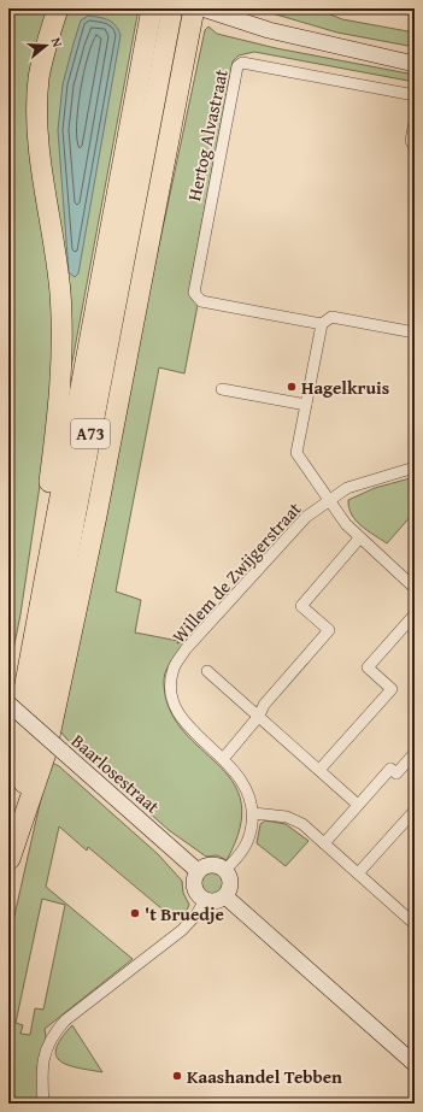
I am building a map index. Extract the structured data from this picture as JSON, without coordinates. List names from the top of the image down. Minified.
{"streets":{"highway":["A73"],"street":["Hertog Alvastraat","Willem de Zwijgerstraat","Baarlosestraat"]},"crossings":[["Willem de Zwijgerstraat","Baarlosestraat"]],"places":["Hagelkruis","'t Bruedje","Kaashandel Tebben"],"north":"right"}
